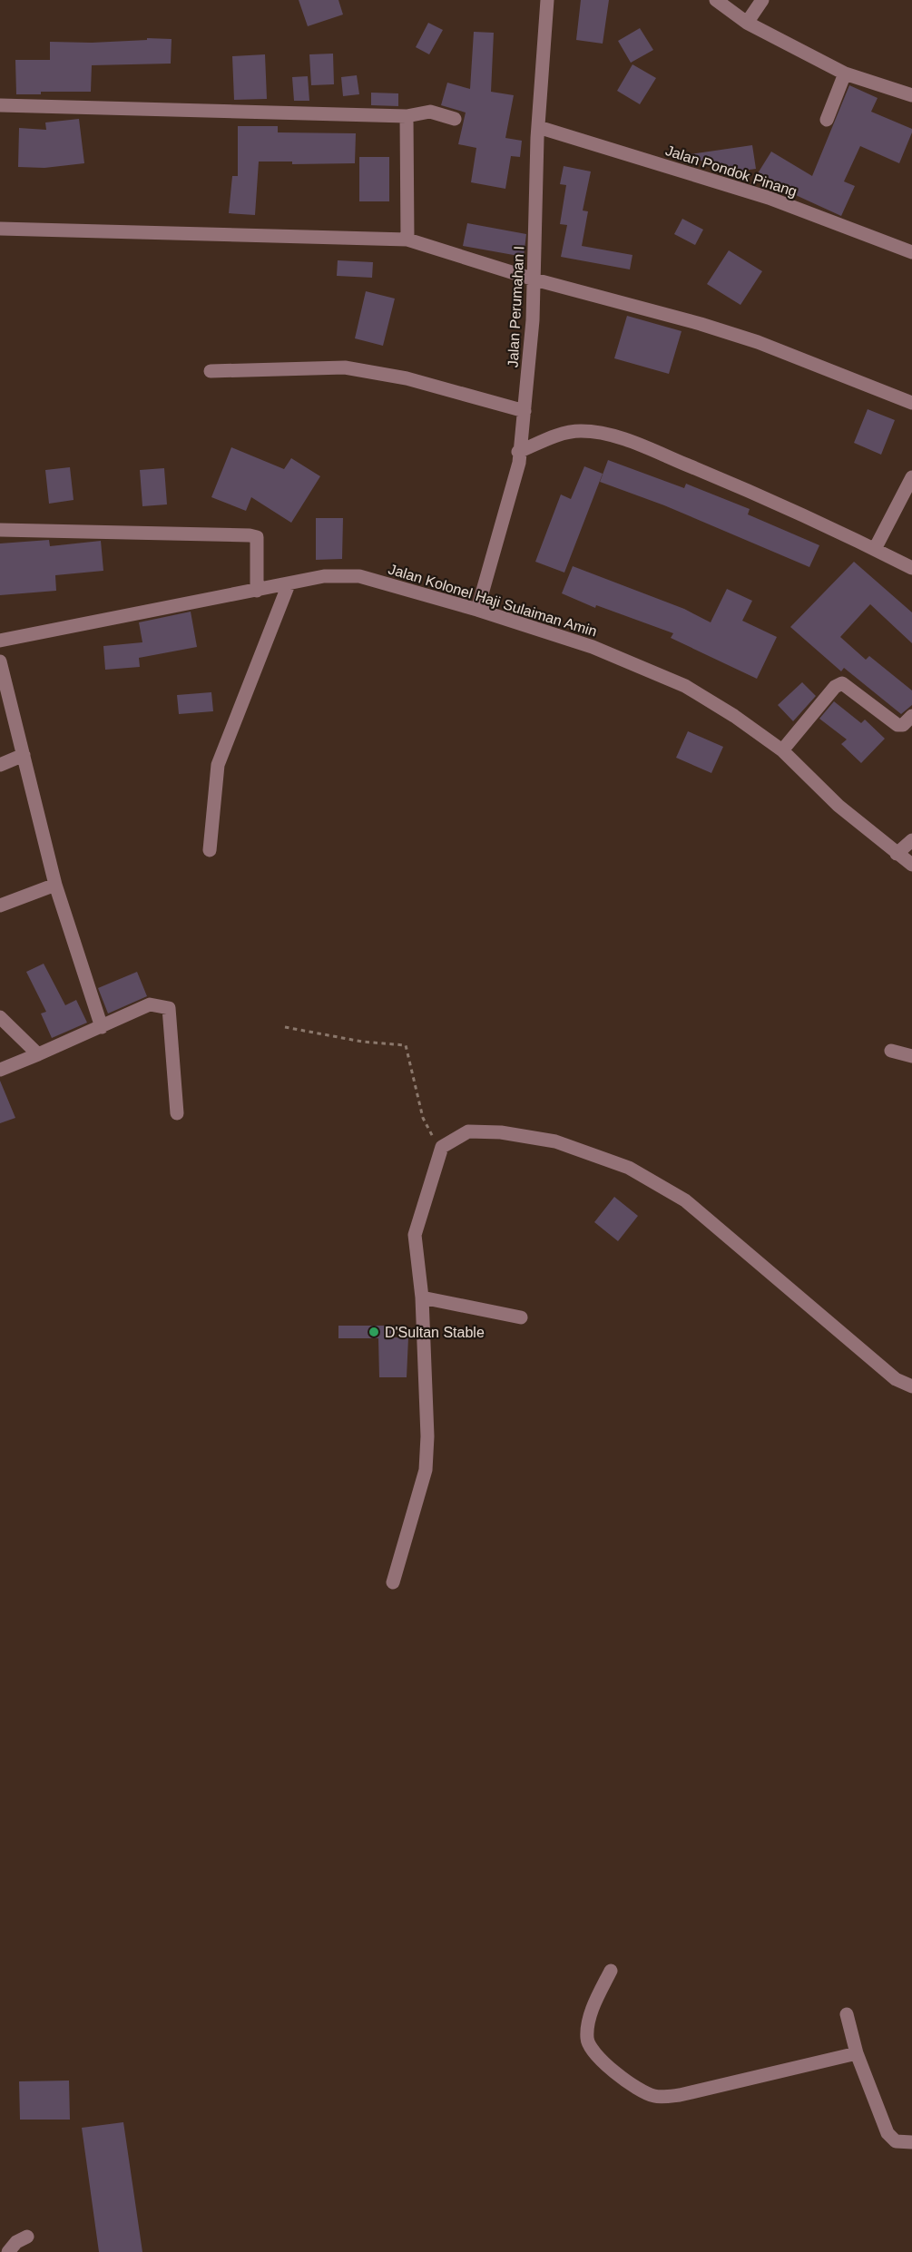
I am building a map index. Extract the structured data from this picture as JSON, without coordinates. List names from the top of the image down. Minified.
{"streets":{"street":["Jalan Pondok Pinang","Jalan Perumahan I","Jalan Kolonel Haji Sulaiman Amin"]},"crossings":[["Jalan Pondok Pinang","Jalan Perumahan I"],["Jalan Perumahan I","Jalan Kolonel Haji Sulaiman Amin"]],"places":["D'Sultan Stable"]}
